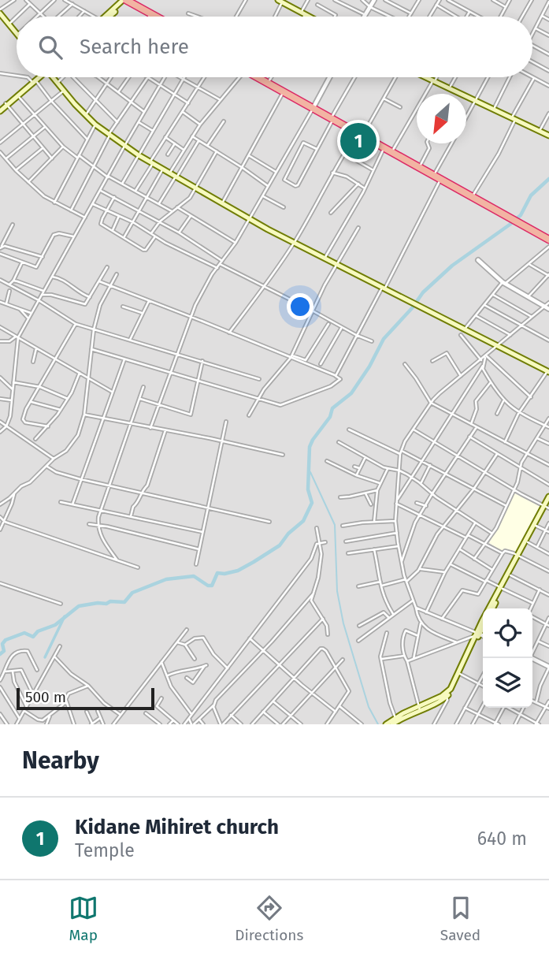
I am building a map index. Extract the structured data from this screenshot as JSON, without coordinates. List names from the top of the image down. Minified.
{"scale_bar":"500 m","north":"bottom left","page":{"search":"Search here","pins":"1","scale":"500 m","heading":"Nearby","list":[{"mark":"1","name":"Kidane Mihiret church","note":"Temple","value":"640 m"}],"nav":["Map","Directions","Saved"]}}
